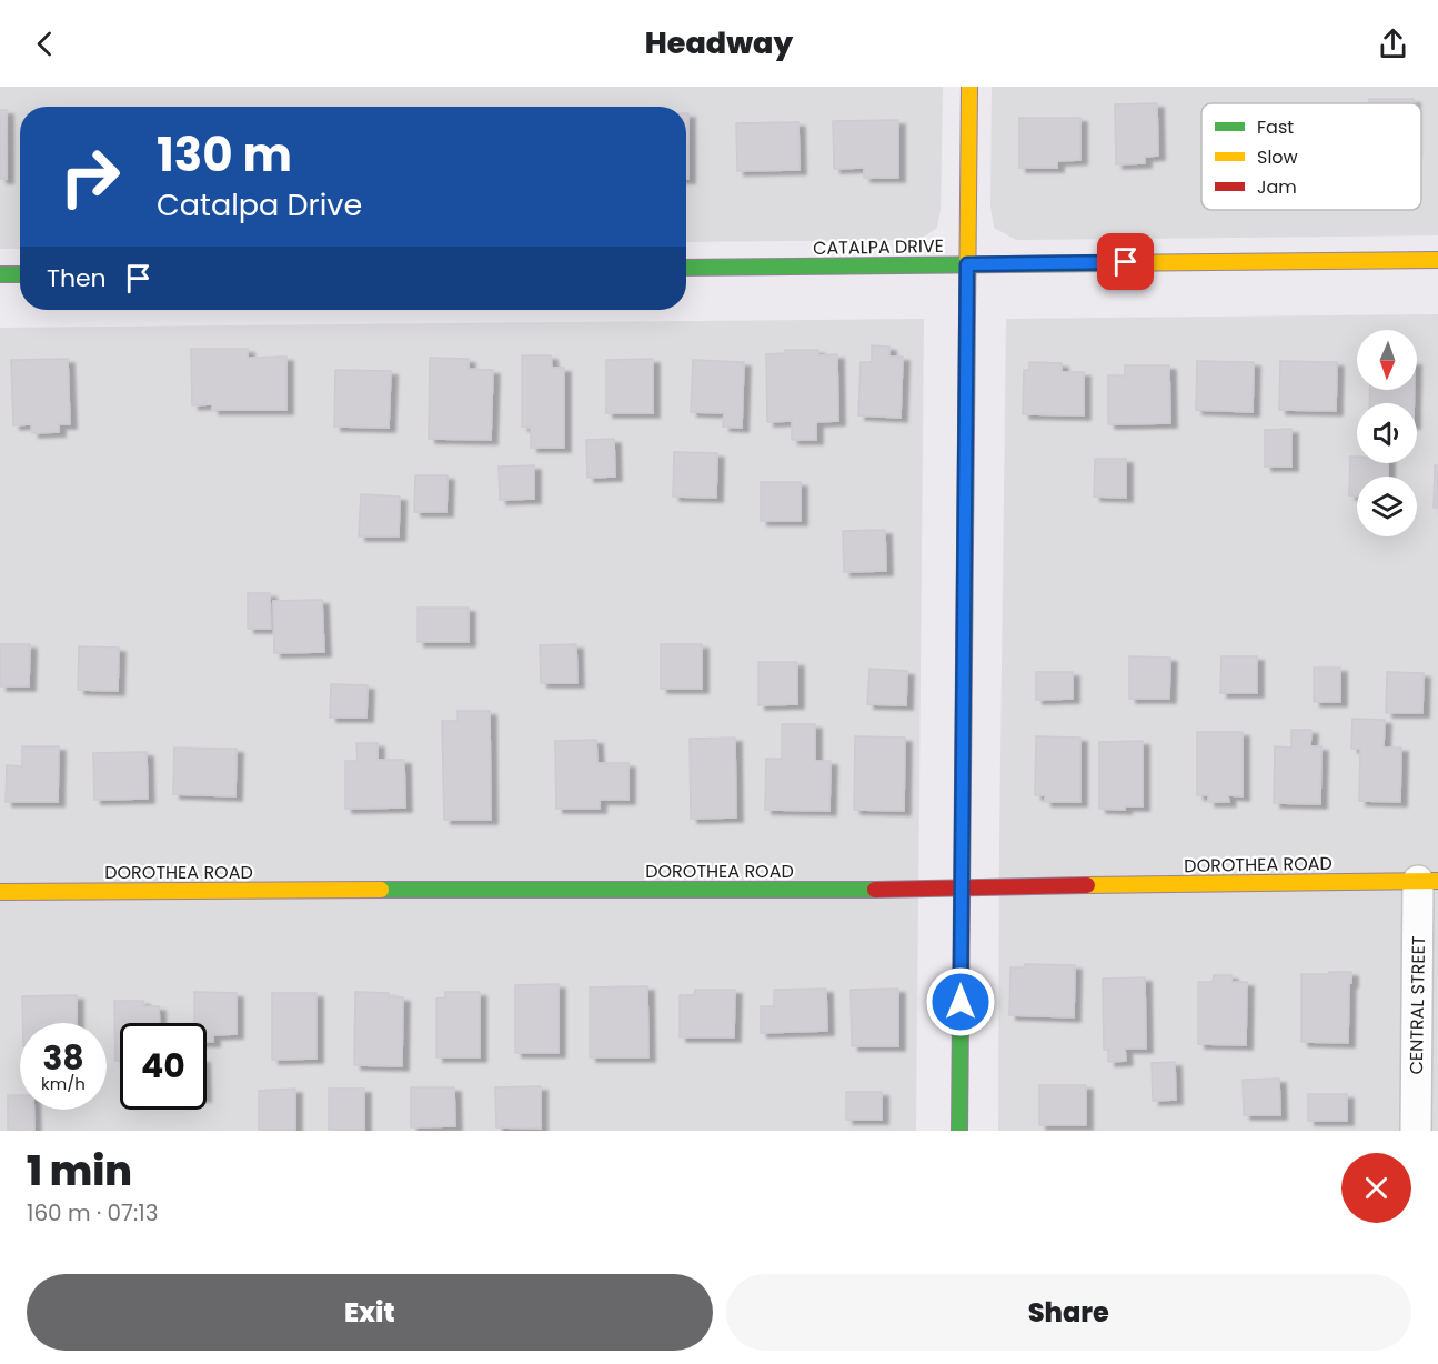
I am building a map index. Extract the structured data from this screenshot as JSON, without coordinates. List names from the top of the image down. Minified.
{"streets":{"street":["CATALPA DRIVE","DOROTHEA ROAD","CENTRAL STREET"]},"crossings":[["DOROTHEA ROAD","CENTRAL STREET"]],"legend":["Fast","Slow","Jam"],"north":"bottom","page":{"header":"Headway","turn":["130 m","Catalpa Drive"],"then":"Then","speed":"38 km/h","limit":"40","heading":["1 min","160 m · 07:13"],"buttons":["Exit","Share"]}}
